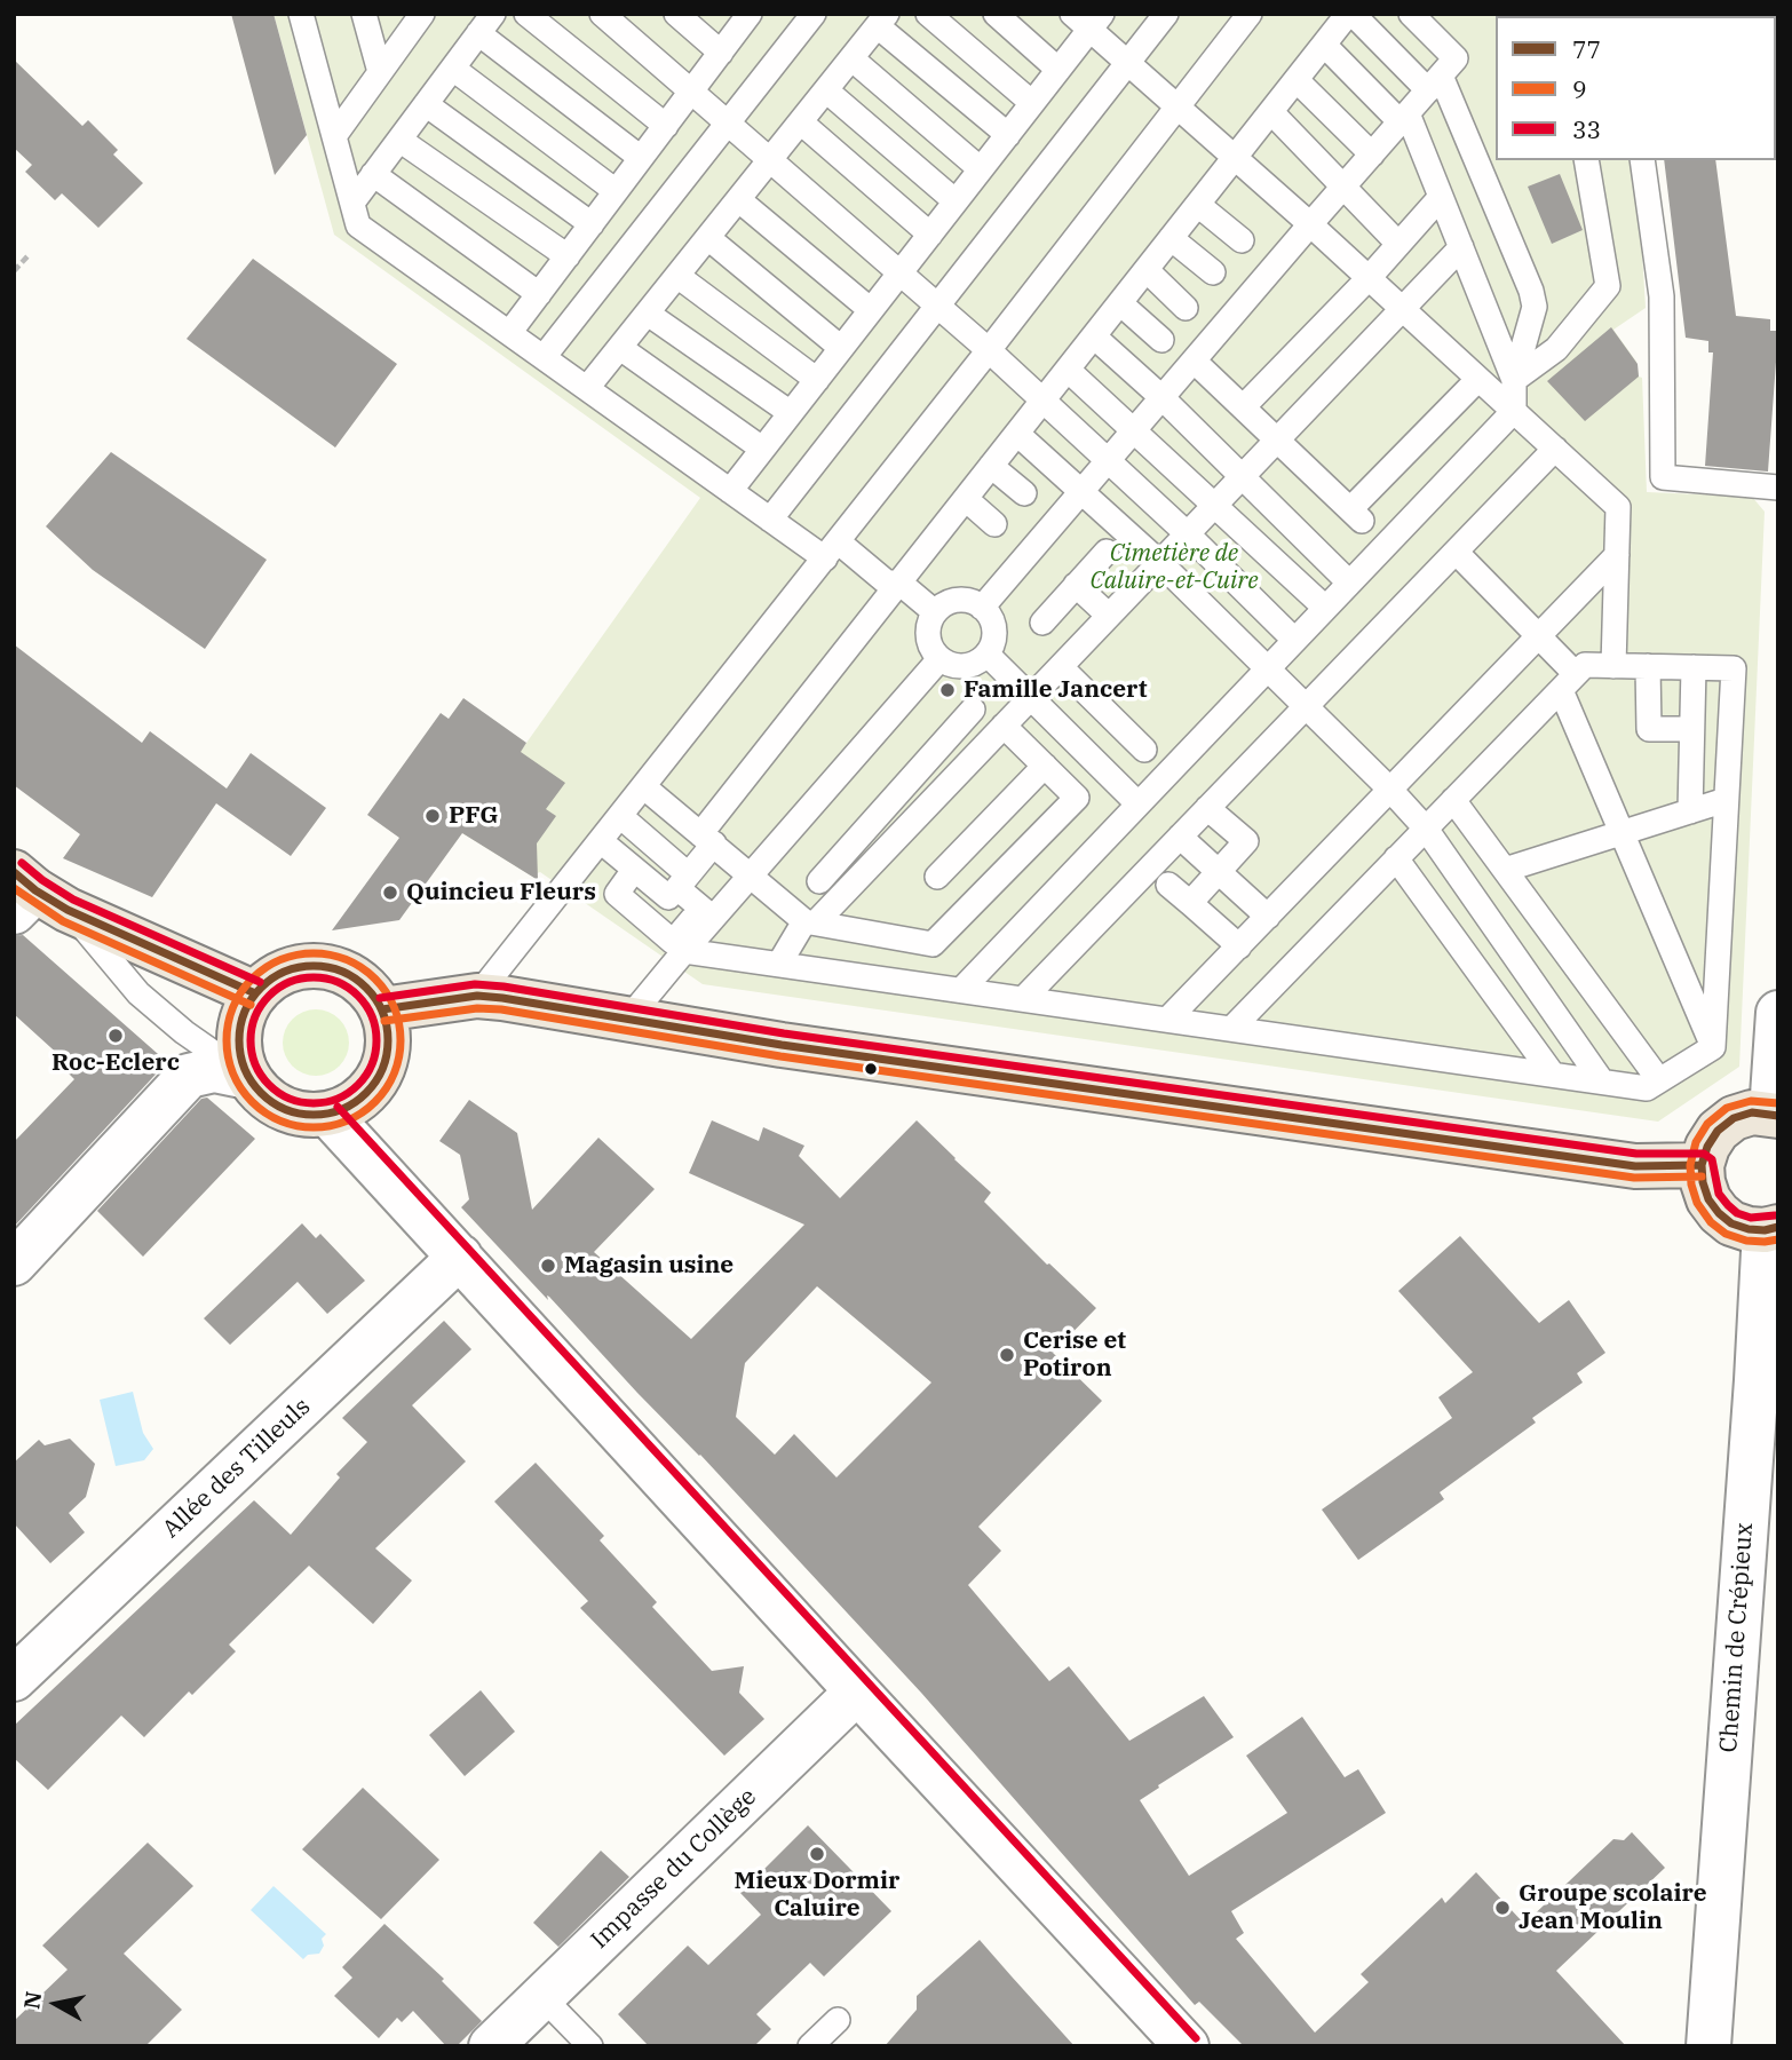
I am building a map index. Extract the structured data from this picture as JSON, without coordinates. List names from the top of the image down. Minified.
{"streets":{"street":["Allée des Tilleuls","Chemin de Crépieux","Impasse du Collège"]},"parks":["Cimetière de Caluire-et-Cuire"],"places":["Famille Jancert","PFG","Quincieu Fleurs","Roc-Eclerc","Magasin usine","Cerise et Potiron","Mieux Dormir Caluire","Groupe scolaire Jean Moulin"],"lines":["transit line 33","transit line 77","transit line 9"],"legend":["77","9","33"],"north":"left"}
